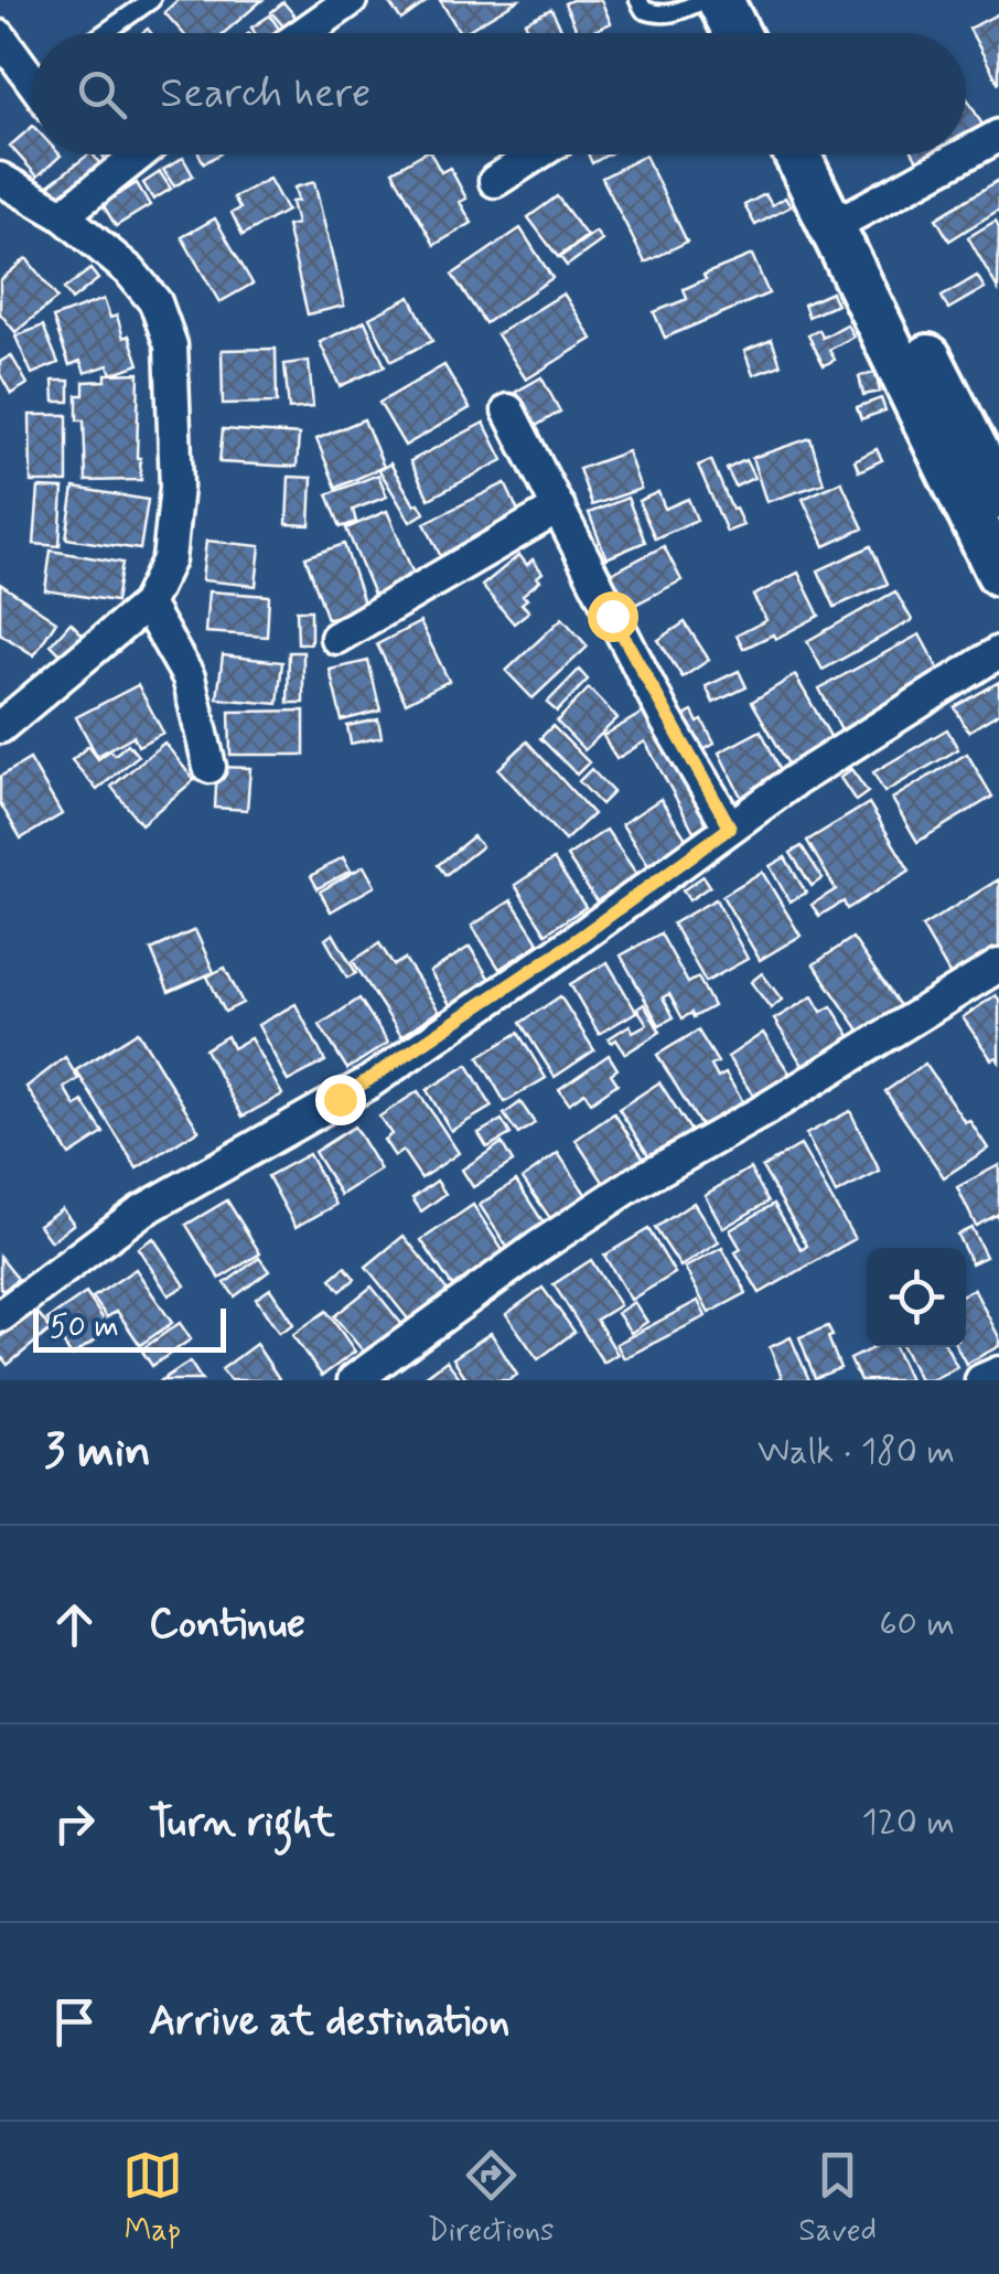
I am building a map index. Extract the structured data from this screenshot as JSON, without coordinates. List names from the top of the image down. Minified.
{"scale_bar":"50 m","page":{"search":"Search here","scale":"50 m","heading":["3 min","Walk · 180 m"],"list":[["Continue","60 m"],["Turn right","120 m"],"Arrive at destination"],"nav":["Map","Directions","Saved"]}}
